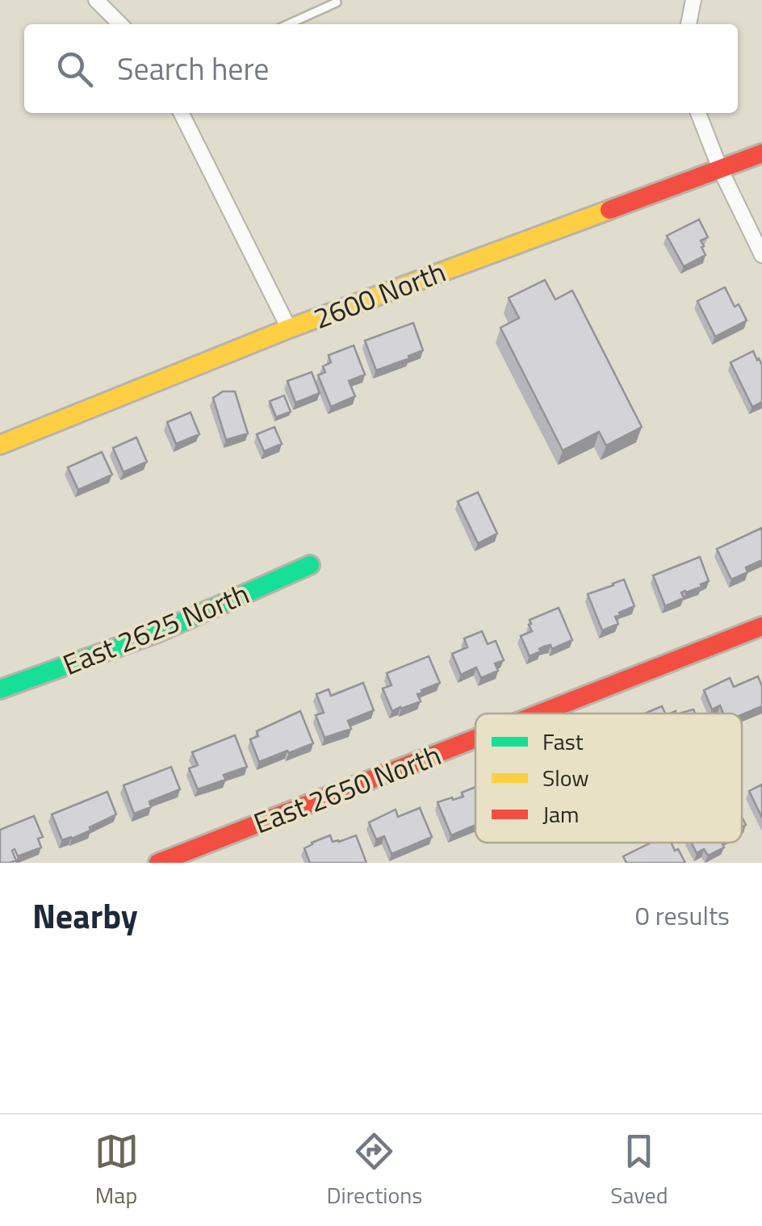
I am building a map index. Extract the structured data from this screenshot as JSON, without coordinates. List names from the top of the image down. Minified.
{"streets":{"street":["2600 North","East 2625 North","East 2650 North"]},"legend":["Fast","Slow","Jam"],"page":{"search":"Search here","heading":["Nearby","0 results"],"nav":["Map","Directions","Saved"]}}
